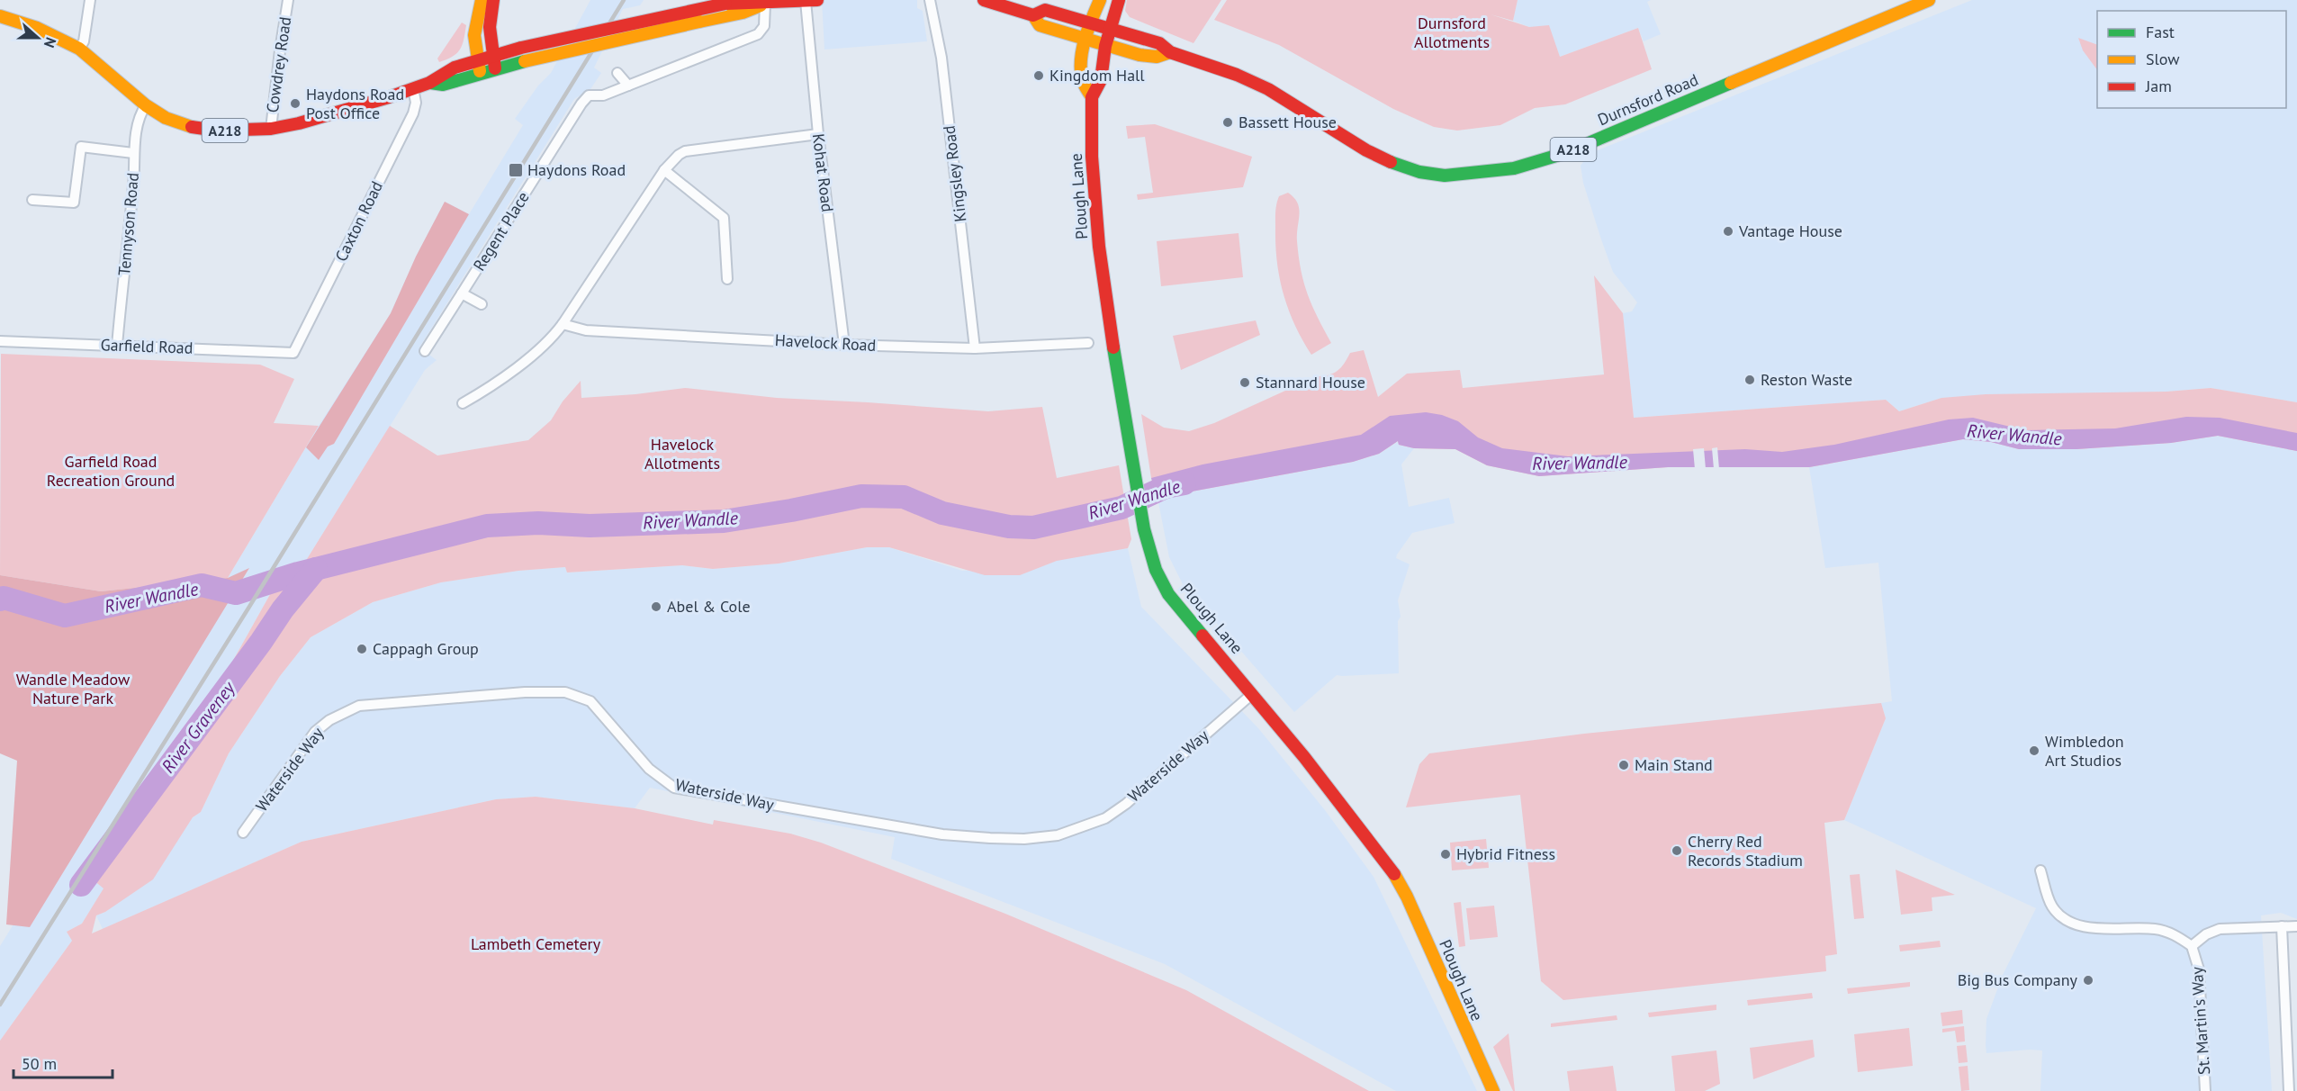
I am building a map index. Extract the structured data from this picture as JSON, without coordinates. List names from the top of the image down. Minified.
{"streets":{"main road":["Durnsford Road","A218","Plough Lane"],"street":["Cowdrey Road","Kohat Road","Kingsley Road","Caxton Road","Tennyson Road","Regent Place","Havelock Road","Garfield Road","Waterside Way","St. Martin's Way"]},"crossings":[["Cowdrey Road","A218"],["Durnsford Road","Plough Lane"],["A218","Kohat Road"],["A218","Caxton Road"],["A218","Tennyson Road"],["A218","Regent Place"],["Kohat Road","Havelock Road"],["Kingsley Road","Havelock Road"],["Plough Lane","Waterside Way"],["Caxton Road","Garfield Road"],["Tennyson Road","Garfield Road"]],"water":["River Wandle","River Graveney"],"parks":["Durnsford Allotments","Havelock Allotments","Garfield Road Recreation Ground","Wandle Meadow Nature Park","Lambeth Cemetery"],"places":{"other":["Kingdom Hall","Haydons Road Post Office","Bassett House","Vantage House","Reston Waste","Stannard House","Abel & Cole","Cappagh Group","Wimbledon Art Studios","Main Stand","Cherry Red Records Stadium","Hybrid Fitness","Big Bus Company"],"transit":["Haydons Road"]},"legend":["Fast","Slow","Jam"],"scale_bar":"50 m","north":"right"}
